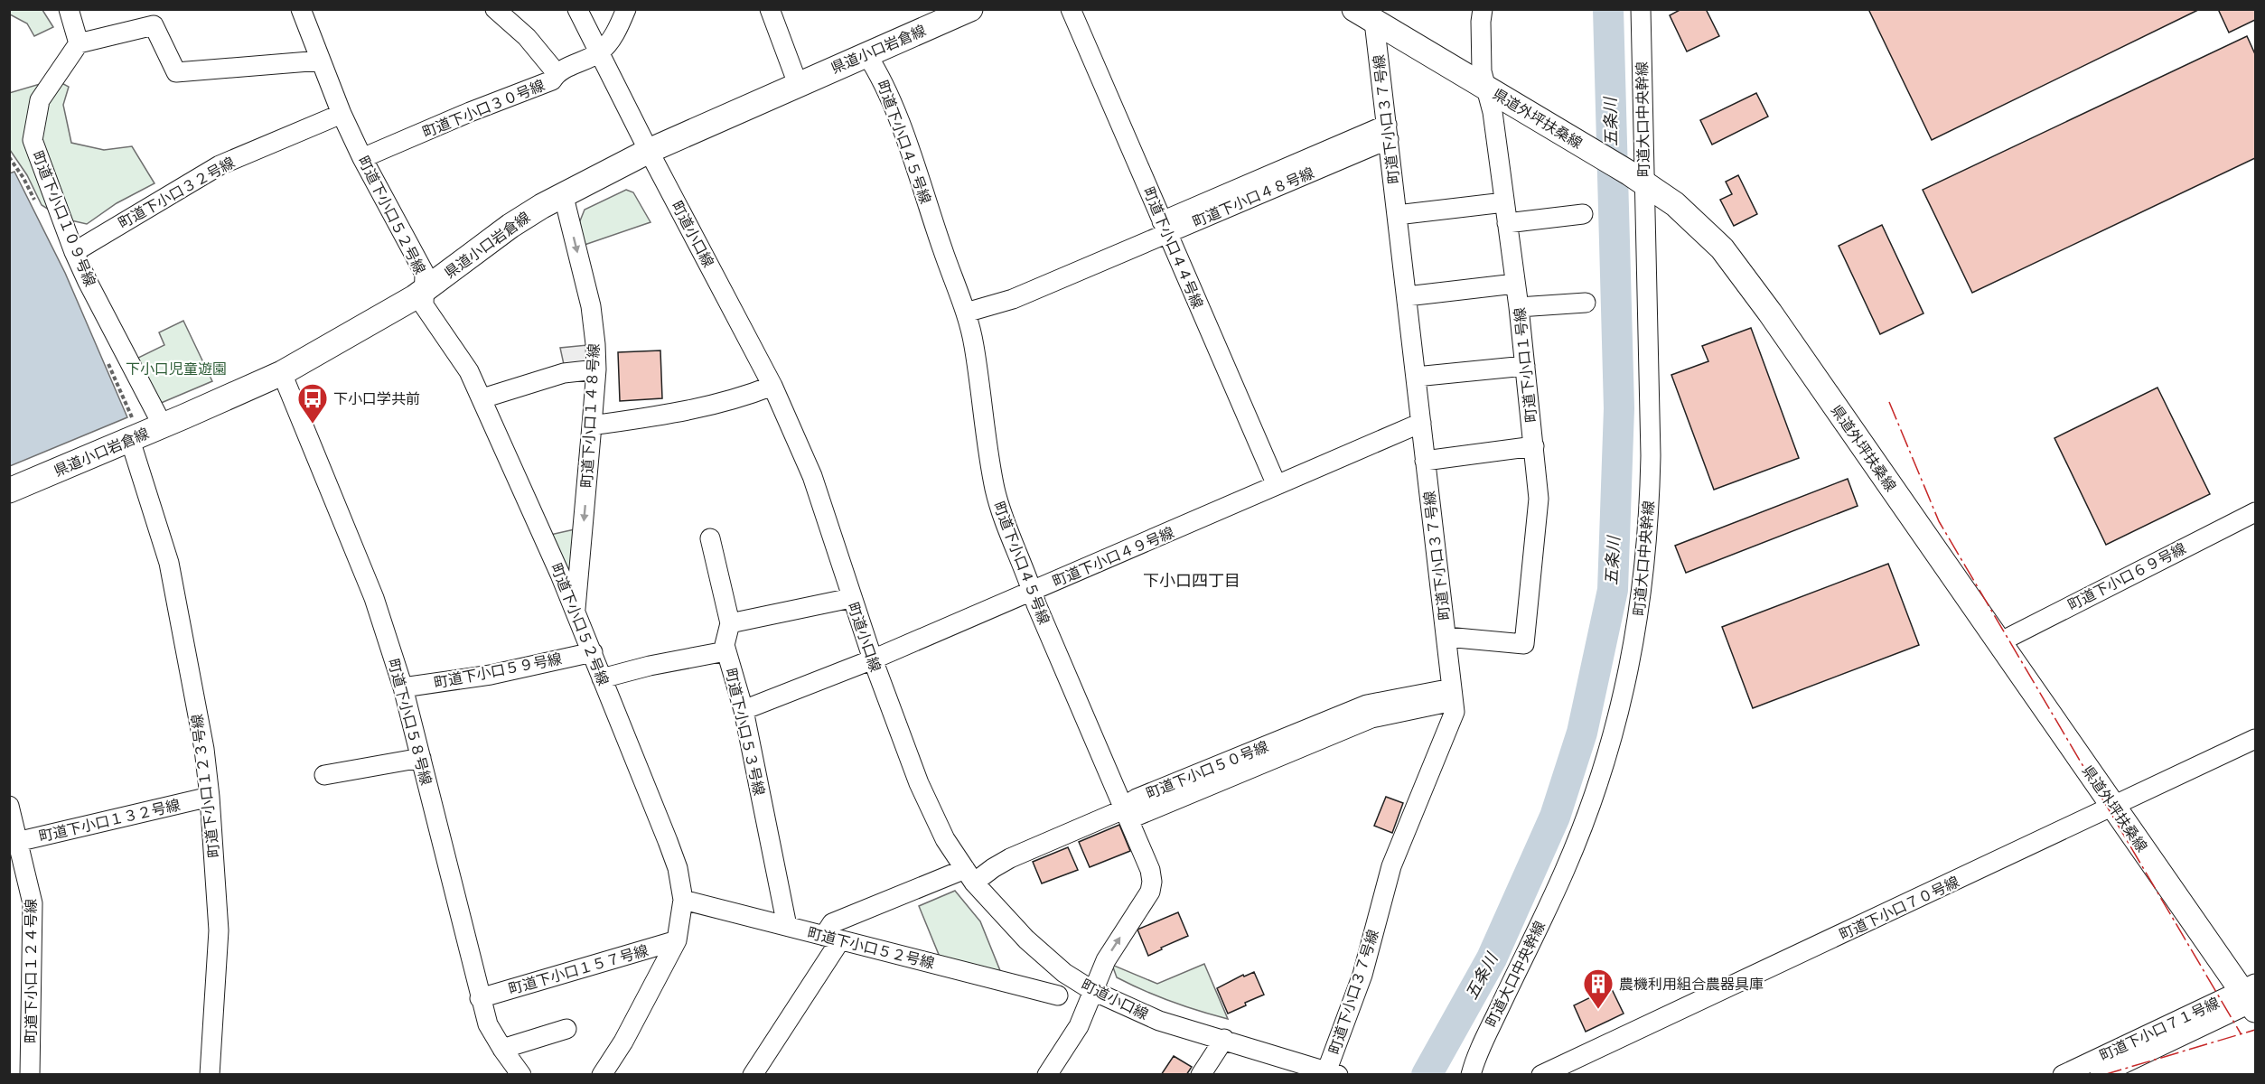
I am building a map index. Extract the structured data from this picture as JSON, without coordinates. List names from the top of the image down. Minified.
{"streets":{"main road":["県道小口岩倉線","県道外坪扶桑線"],"street":["町道下小口３０号線","町道下小口３７号線","町道大口中央幹線","町道下小口４５号線","町道下小口３２号線","町道下小口５２号線","町道下小口１０９号線","町道小口線","町道下小口４４号線","町道下小口１号線","町道下小口１４８号線","町道下小口４９号線","町道下小口６９号線","町道下小口５９号線","町道下小口５８号線","町道下小口５３号線","町道下小口５０号線","町道下小口１２３号線","町道下小口１３２号線","町道下小口７０号線","町道下小口１５７号線","町道下小口１２４号線","町道下小口７１号線"]},"crossings":[["県道小口岩倉線","町道下小口４５号線"],["県道小口岩倉線","町道下小口５２号線"],["県道小口岩倉線","町道下小口１０９号線"],["県道小口岩倉線","町道小口線"],["県道小口岩倉線","町道下小口１４８号線"],["県道小口岩倉線","町道下小口５８号線"],["県道小口岩倉線","町道下小口１２３号線"],["町道下小口３０号線","町道下小口５２号線"],["町道下小口３０号線","町道小口線"],["県道外坪扶桑線","町道下小口３７号線"],["県道外坪扶桑線","町道大口中央幹線"],["県道外坪扶桑線","町道下小口１号線"],["県道外坪扶桑線","町道下小口６９号線"],["県道外坪扶桑線","町道下小口７０号線"],["県道外坪扶桑線","町道下小口７１号線"],["町道下小口３７号線","町道小口線"],["町道下小口３７号線","町道下小口１号線"],["町道下小口３７号線","町道下小口４９号線"],["町道下小口３７号線","町道下小口５０号線"],["町道下小口４５号線","町道小口線"],["町道下小口４５号線","町道下小口４９号線"],["町道下小口４５号線","町道下小口５０号線"],["町道下小口３２号線","町道下小口５２号線"],["町道下小口３２号線","町道下小口１０９号線"],["町道下小口５２号線","町道下小口１４８号線"],["町道下小口５２号線","町道下小口５９号線"],["町道下小口５２号線","町道下小口５３号線"],["町道下小口５２号線","町道下小口５０号線"],["町道小口線","町道下小口４９号線"],["町道小口線","町道下小口５０号線"],["町道下小口４４号線","町道下小口４９号線"],["町道下小口４９号線","町道下小口５３号線"],["町道下小口５９号線","町道下小口５８号線"],["町道下小口５８号線","町道下小口１５７号線"],["町道下小口１２３号線","町道下小口１３２号線"],["町道下小口１３２号線","町道下小口１２４号線"]],"one_way":["町道下小口１４８号線"],"districts":["下小口四丁目"],"water":["五条川"],"parks":["下小口児童遊園"],"places":{"bus stop":["下小口学共前"],"building":["農機利用組合農器具庫"]}}
